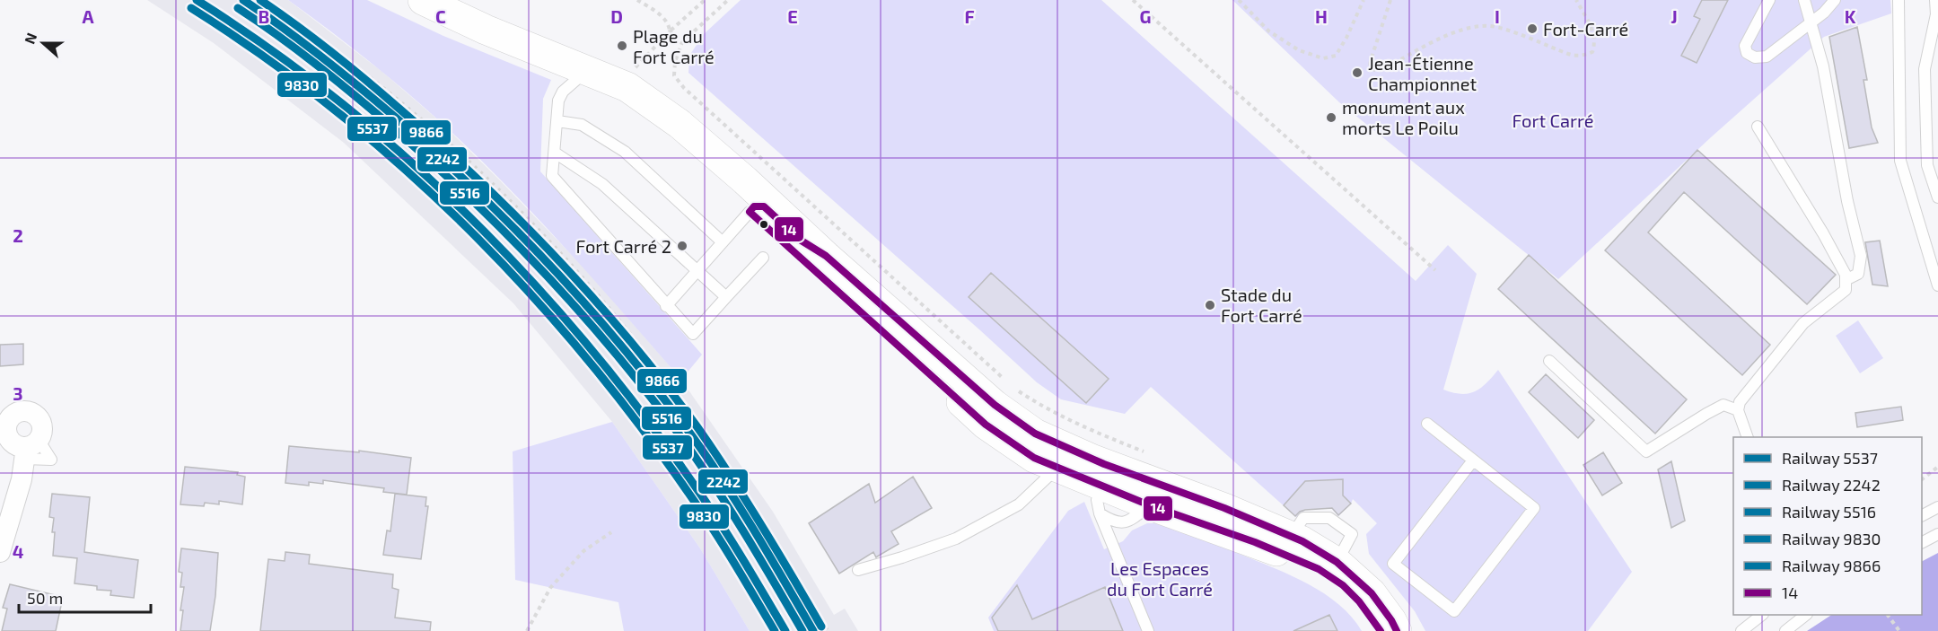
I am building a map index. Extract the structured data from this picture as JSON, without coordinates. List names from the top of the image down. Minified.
{"parks":["Fort Carré","Les Espaces du Fort Carré"],"places":["Fort-Carré","Plage du Fort Carré","Jean-Étienne Championnet","monument aux morts Le Poilu","Fort Carré 2","Stade du Fort Carré"],"lines":["rail line 5537","rail line 2242","rail line 9866","rail line 5516","rail line 9830","transit line 14"],"legend":["Railway 5537","Railway 2242","Railway 5516","Railway 9830","Railway 9866","14"],"scale_bar":"50 m","north":"left","grid":{"columns":["A","B","C","D","E","F","G","H","I","J","K"],"rows":["2","3","4"]}}
